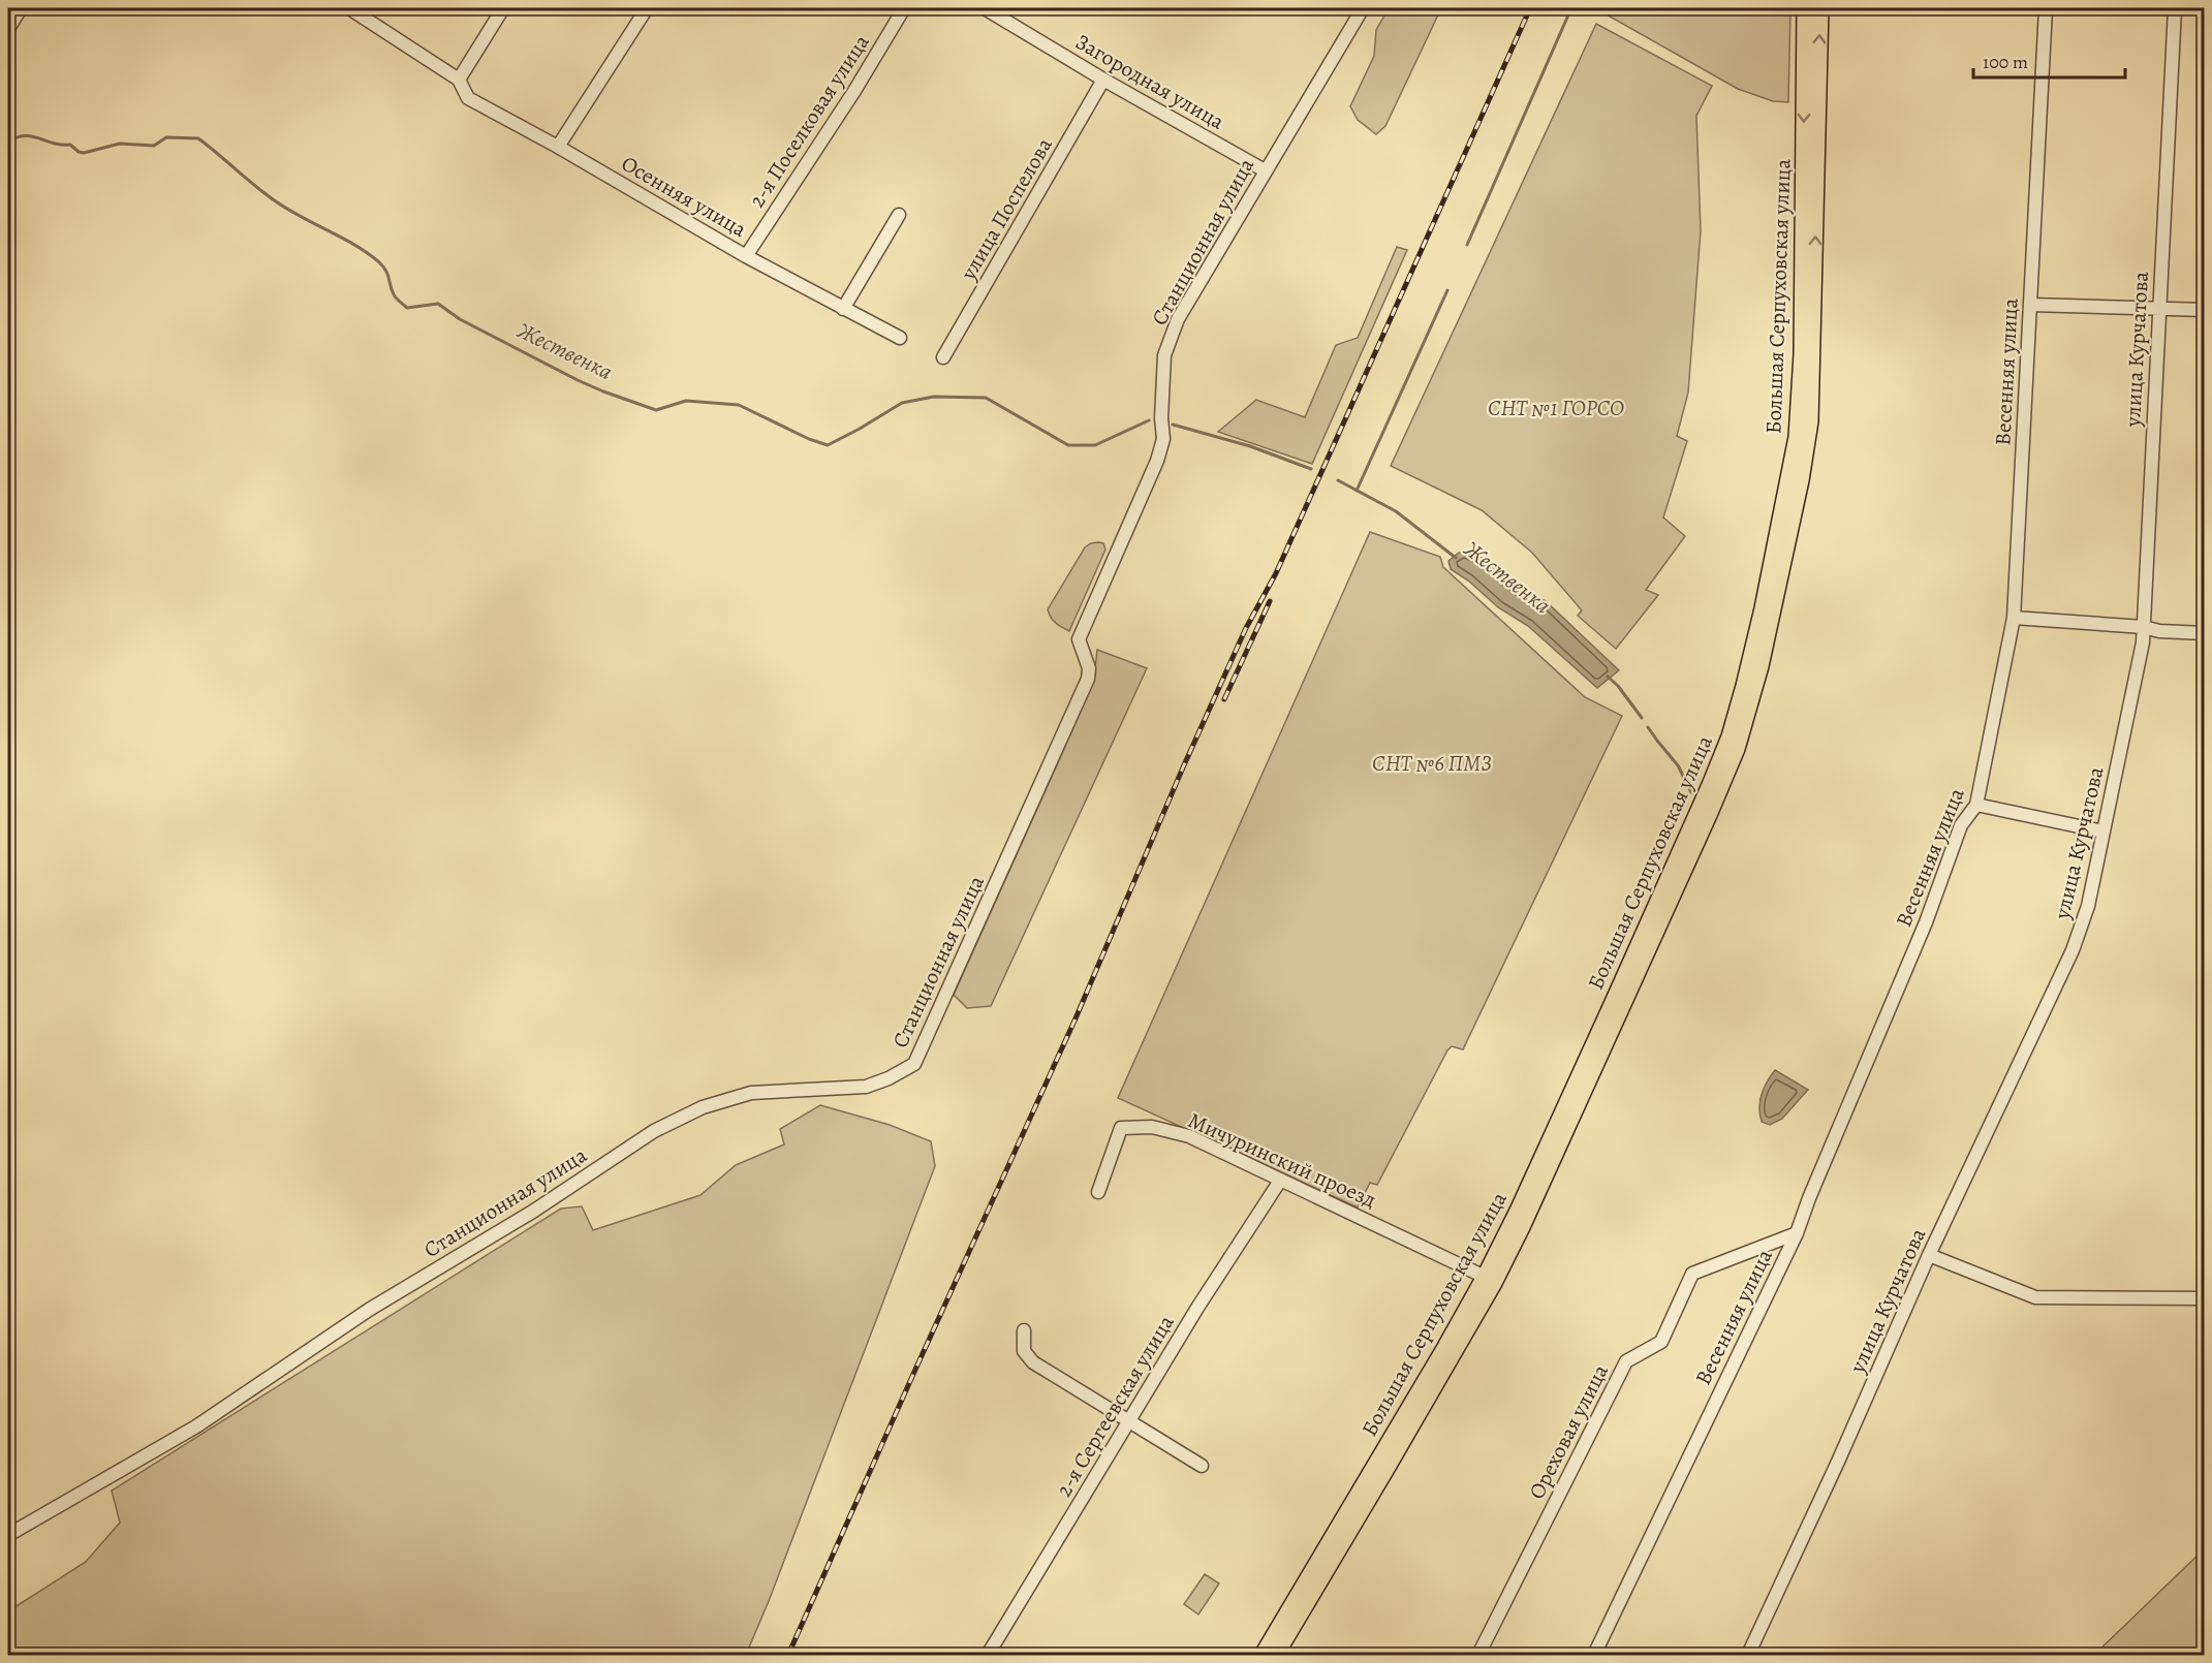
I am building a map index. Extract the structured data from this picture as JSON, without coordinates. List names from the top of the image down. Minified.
{"streets":{"main road":["Большая Серпуховская улица"],"street":["Загородная улица","2-я Поселковая улица","Осенняя улица","улица Поспелова","Станционная улица","улица Курчатова","Весенняя улица","Мичуринский проезд","2-я Сергеевская улица","Ореховая улица"]},"crossings":[["Загородная улица","улица Поспелова"],["Загородная улица","Станционная улица"],["2-я Поселковая улица","Осенняя улица"],["Большая Серпуховская улица","Мичуринский проезд"],["Весенняя улица","Ореховая улица"],["Мичуринский проезд","2-я Сергеевская улица"]],"water":["Жественка"],"parks":["СНТ №1 ГОРСО","СНТ №6 ПМЗ"],"scale_bar":"100 m"}
